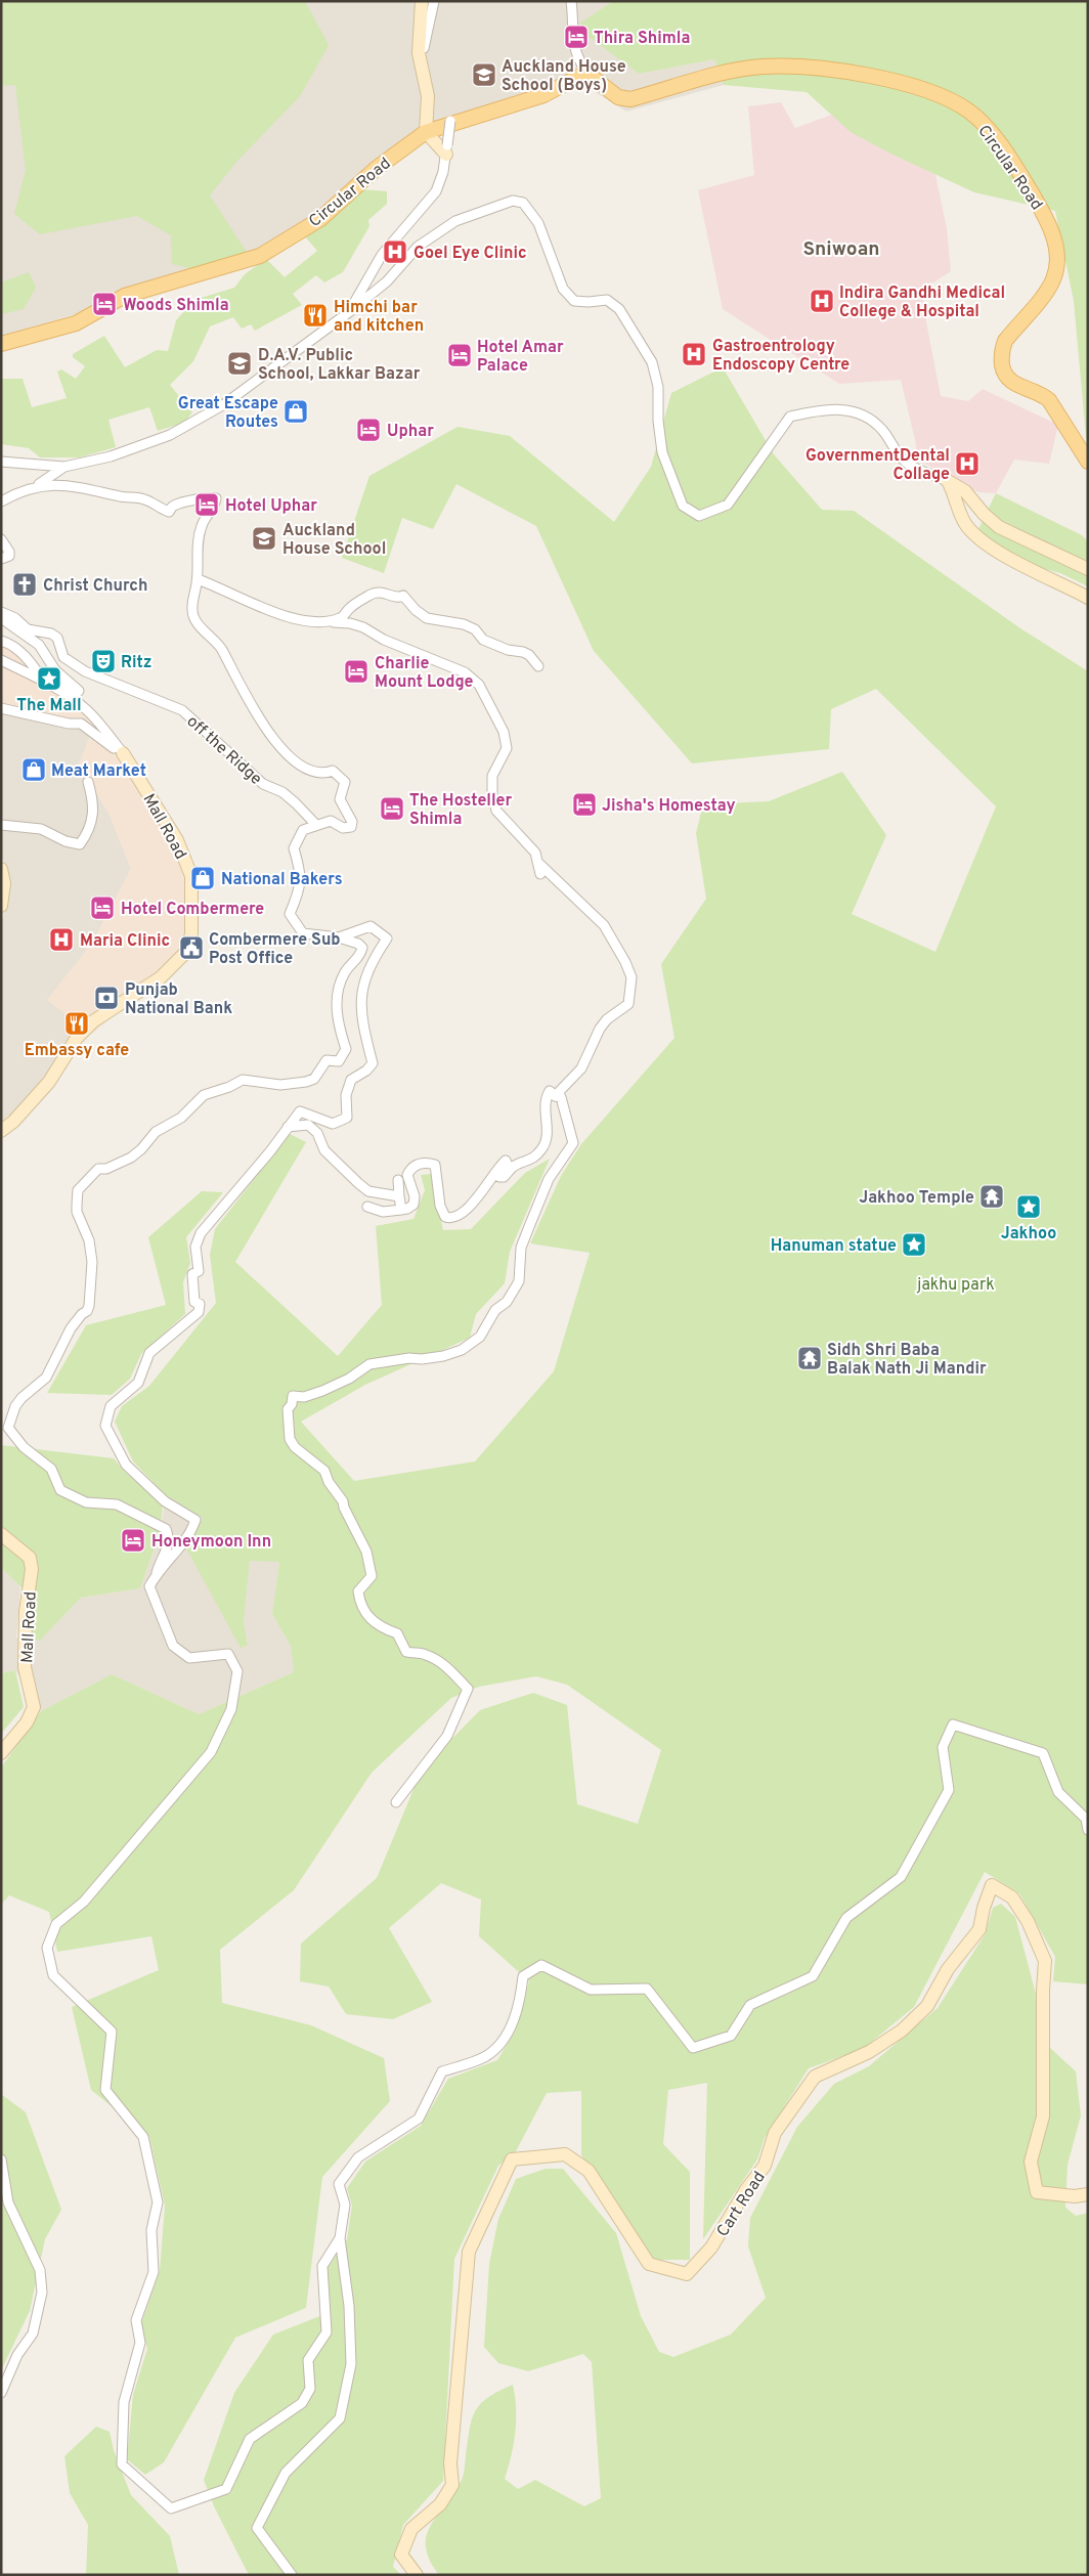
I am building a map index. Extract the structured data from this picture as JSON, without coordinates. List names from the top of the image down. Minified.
{"streets":{"main road":["Circular Road","Mall Road","Cart Road"],"street":["off the Ridge"]},"districts":["Sniwoan"],"parks":["jakhu park"],"places":{"hotel":["Thira Shimla","Woods Shimla","Hotel Amar Palace","Uphar","Hotel Uphar","Charlie Mount Lodge","Jisha's Homestay","The Hosteller Shimla","Hotel Combermere","Honeymoon Inn"],"school or university":["Auckland House School (Boys)","D.A.V. Public School, Lakkar Bazar","Auckland House School"],"hospital":["Goel Eye Clinic","Indira Gandhi Medical College & Hospital","Gastroentrology Endoscopy Centre","GovernmentDental Collage","Maria Clinic"],"restaurant":["Himchi bar and kitchen","Embassy cafe"],"shop":["Great Escape Routes","Meat Market","National Bakers"],"church":["Christ Church"],"theatre":["Ritz"],"place":["The Mall","Jakhoo","Hanuman statue"],"public building":["Combermere Sub Post Office"],"bank":["Punjab National Bank"],"temple":["Jakhoo Temple","Sidh Shri Baba Balak Nath Ji Mandir"]}}
